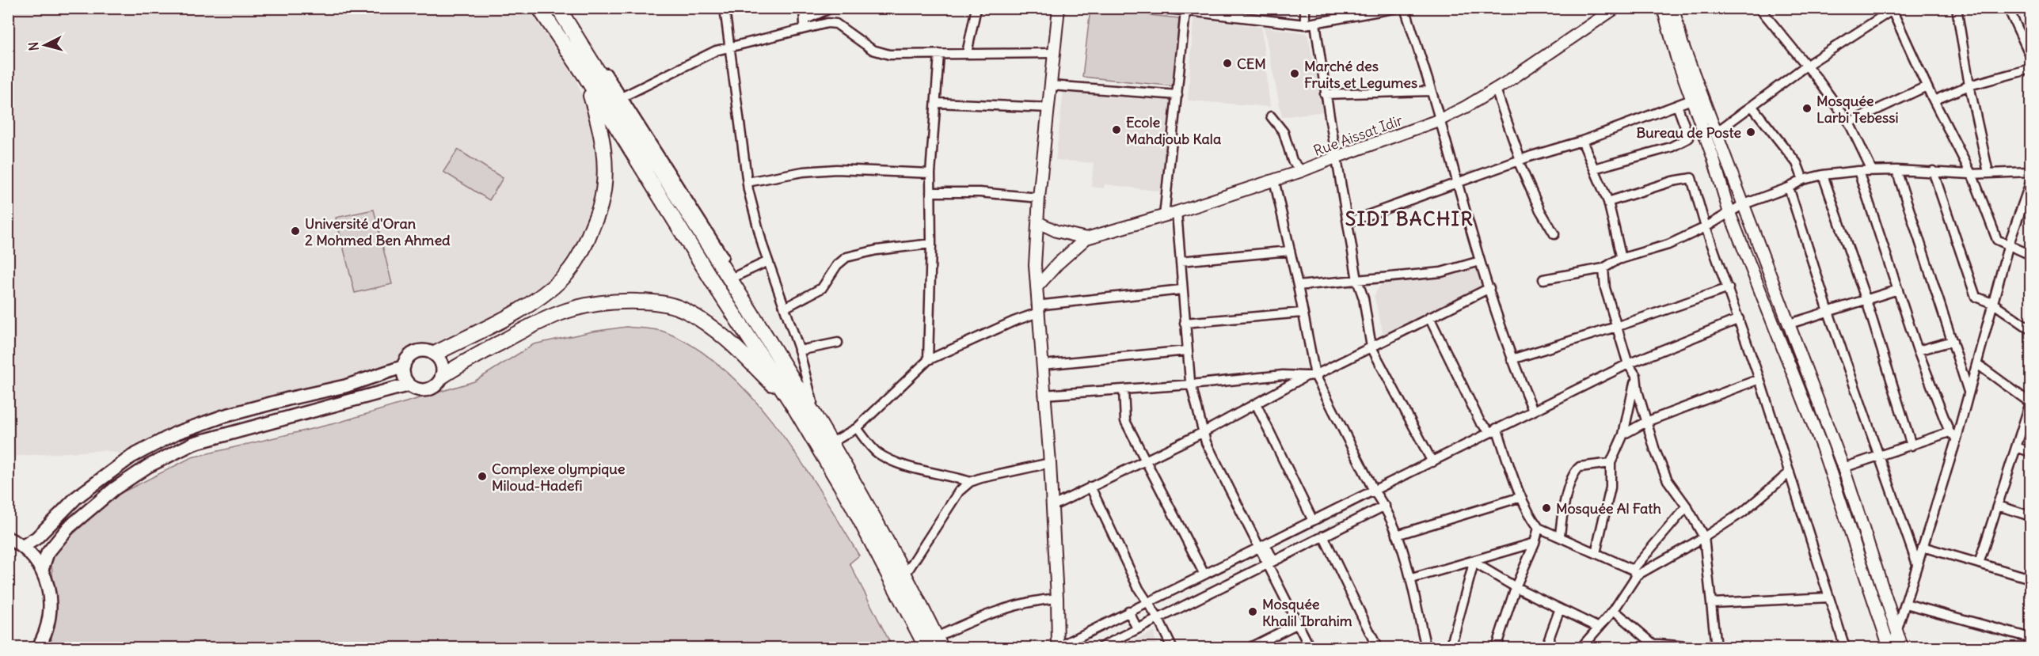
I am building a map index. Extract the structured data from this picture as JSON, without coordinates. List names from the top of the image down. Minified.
{"streets":{"street":["Rue Aissat Idir"]},"districts":["SIDI BACHIR"],"places":["CEM","Marché des Fruits et Legumes","Mosquée Larbi Tebessi","Ecole Mahdjoub Kala","Bureau de Poste","Université d'Oran 2 Mohmed Ben Ahmed","Complexe olympique Miloud-Hadefi","Mosquée Al Fath","Mosquée Khalil Ibrahim"],"north":"left"}
